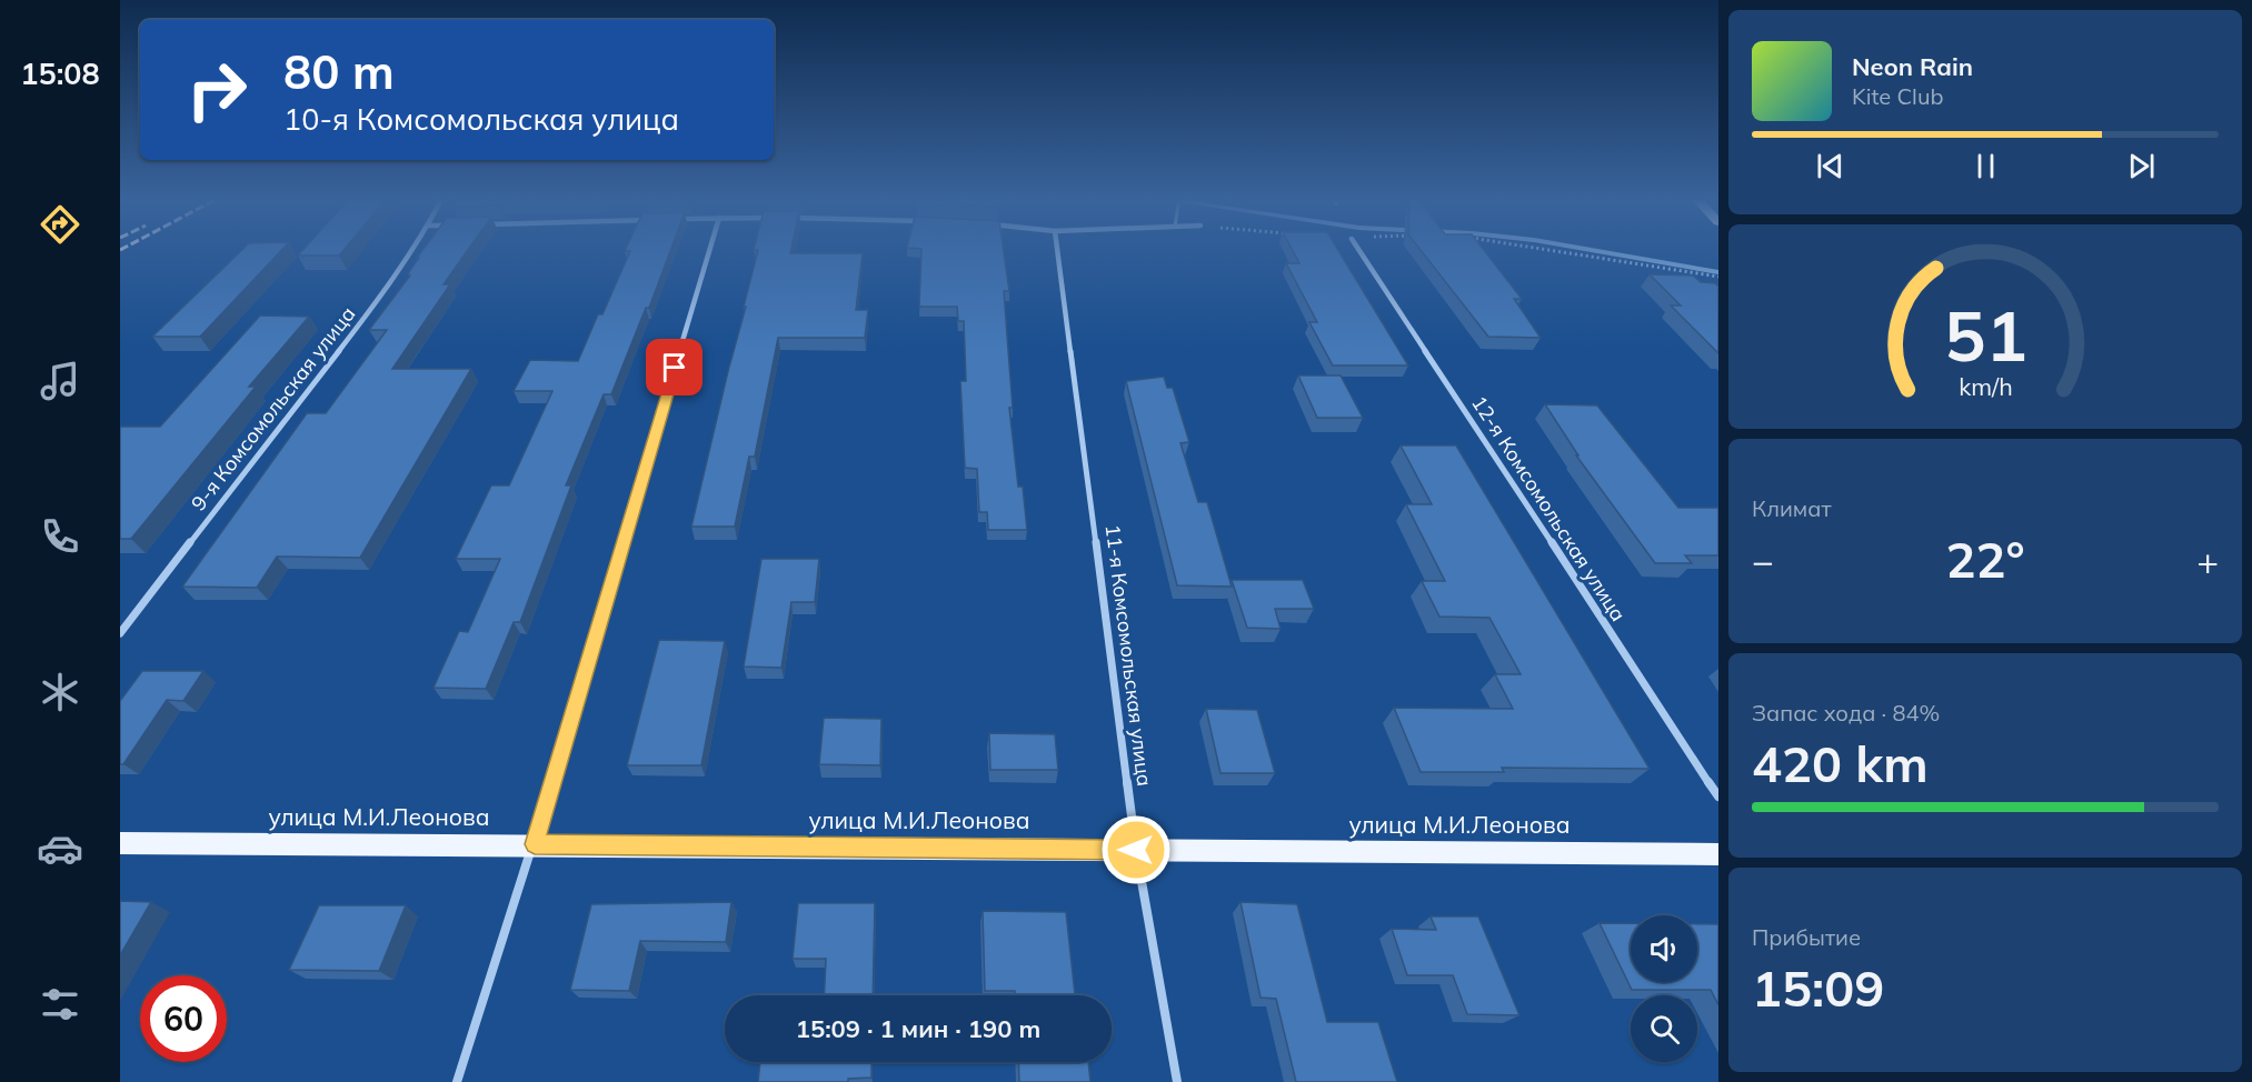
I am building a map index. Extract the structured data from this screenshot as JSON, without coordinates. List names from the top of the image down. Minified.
{"streets":{"main road":["улица М.И.Леонова"],"street":["9-я Комсомольская улица","12-я Комсомольская улица","11-я Комсомольская улица"]},"crossings":[["11-я Комсомольская улица","улица М.И.Леонова"]],"page":{"tabs":"15:08","turn":["80 m","10-я Комсомольская улица"],"song":["Neon Rain","Kite Club"],"tile":["Климат",["Запас хода · 84%","420 km"],["Прибытие","15:09"]],"heat":["−","22°","+"],"limit":"60","trip":"15:09 · 1 мин · 190 m","gauge":["51","km/h"]}}
